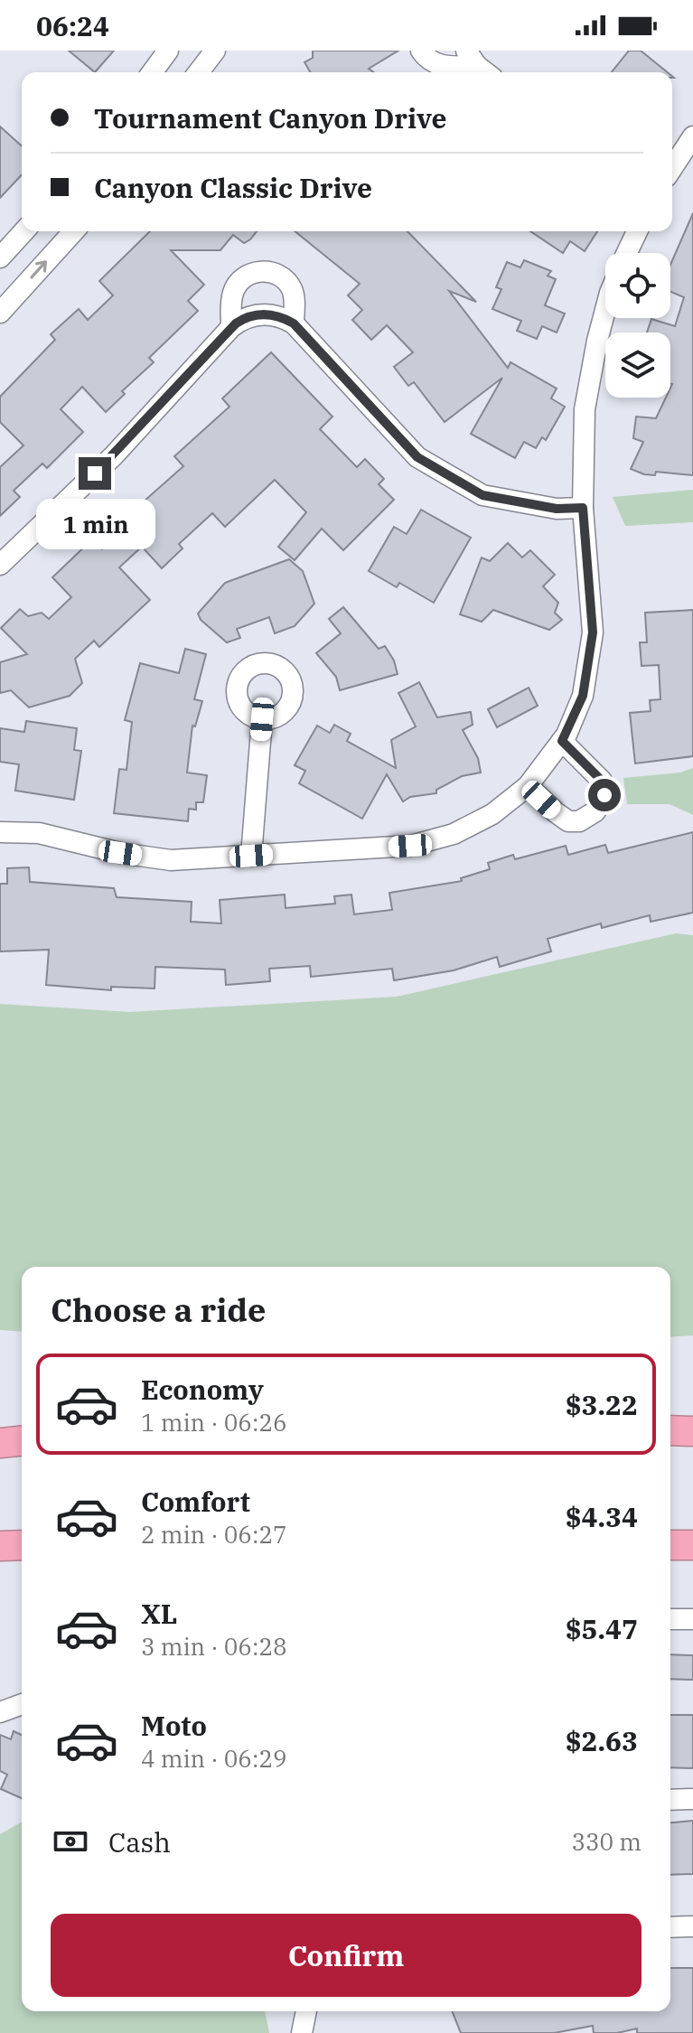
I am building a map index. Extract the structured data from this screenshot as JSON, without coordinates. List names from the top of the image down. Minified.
{"page":{"status":"06:24","banner":["Tournament Canyon Drive","Canyon Classic Drive"],"bubble":"1 min","heading":"Choose a ride","list":[{"name":"Economy","note":"1 min · 06:26","value":"$3.22"},{"name":"Comfort","note":"2 min · 06:27","value":"$4.34"},{"name":"XL","note":"3 min · 06:28","value":"$5.47"},{"name":"Moto","note":"4 min · 06:29","value":"$2.63"}],"pay":["Cash","330 m"],"buttons":"Confirm"}}
